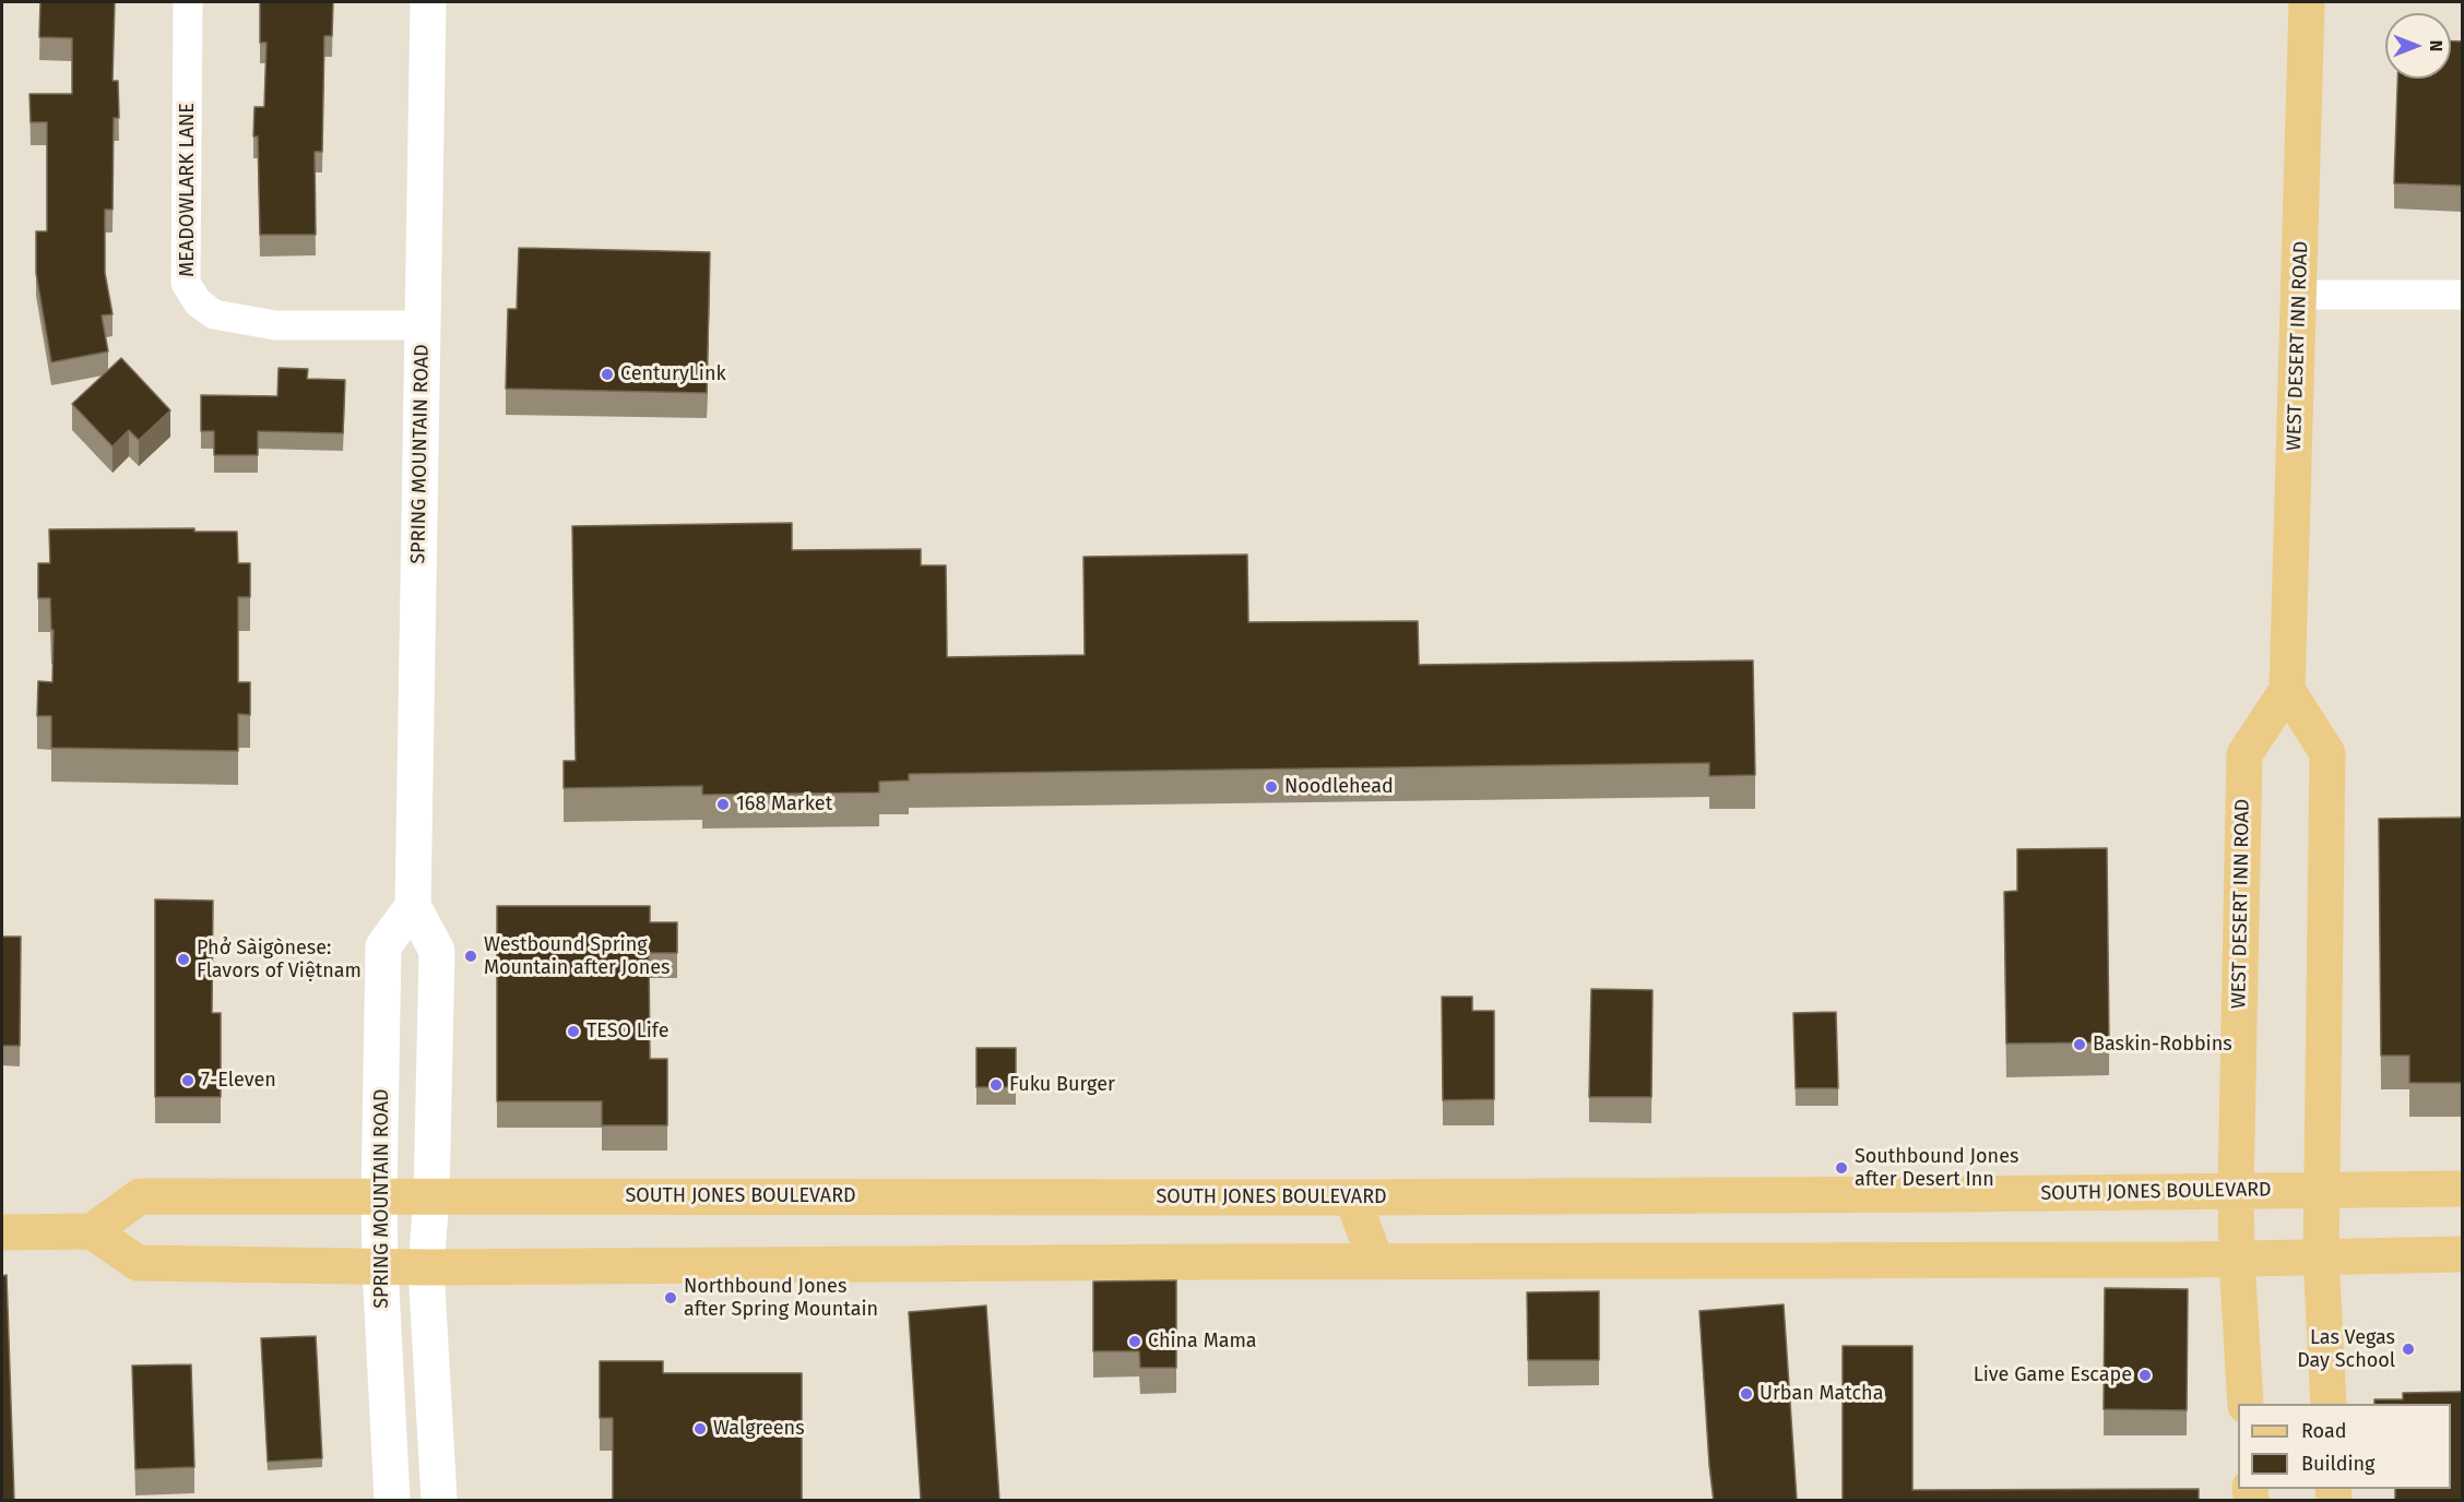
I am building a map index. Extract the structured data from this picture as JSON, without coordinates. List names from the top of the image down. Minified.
{"streets":{"main road":["WEST DESERT INN ROAD","SPRING MOUNTAIN ROAD","SOUTH JONES BOULEVARD"],"street":["MEADOWLARK LANE"]},"crossings":[["MEADOWLARK LANE","SPRING MOUNTAIN ROAD"],["WEST DESERT INN ROAD","SOUTH JONES BOULEVARD"],["SPRING MOUNTAIN ROAD","SOUTH JONES BOULEVARD"]],"places":["CenturyLink","Noodlehead","168 Market","Westbound Spring Mountain after Jones","Phở Sàigònese: Flavors of Việtnam","TESO Life","Baskin-Robbins","7-Eleven","Fuku Burger","Southbound Jones after Desert Inn","Northbound Jones after Spring Mountain","China Mama","Las Vegas Day School","Live Game Escape","Urban Matcha","Walgreens"],"legend":["Road","Building"],"north":"right"}
